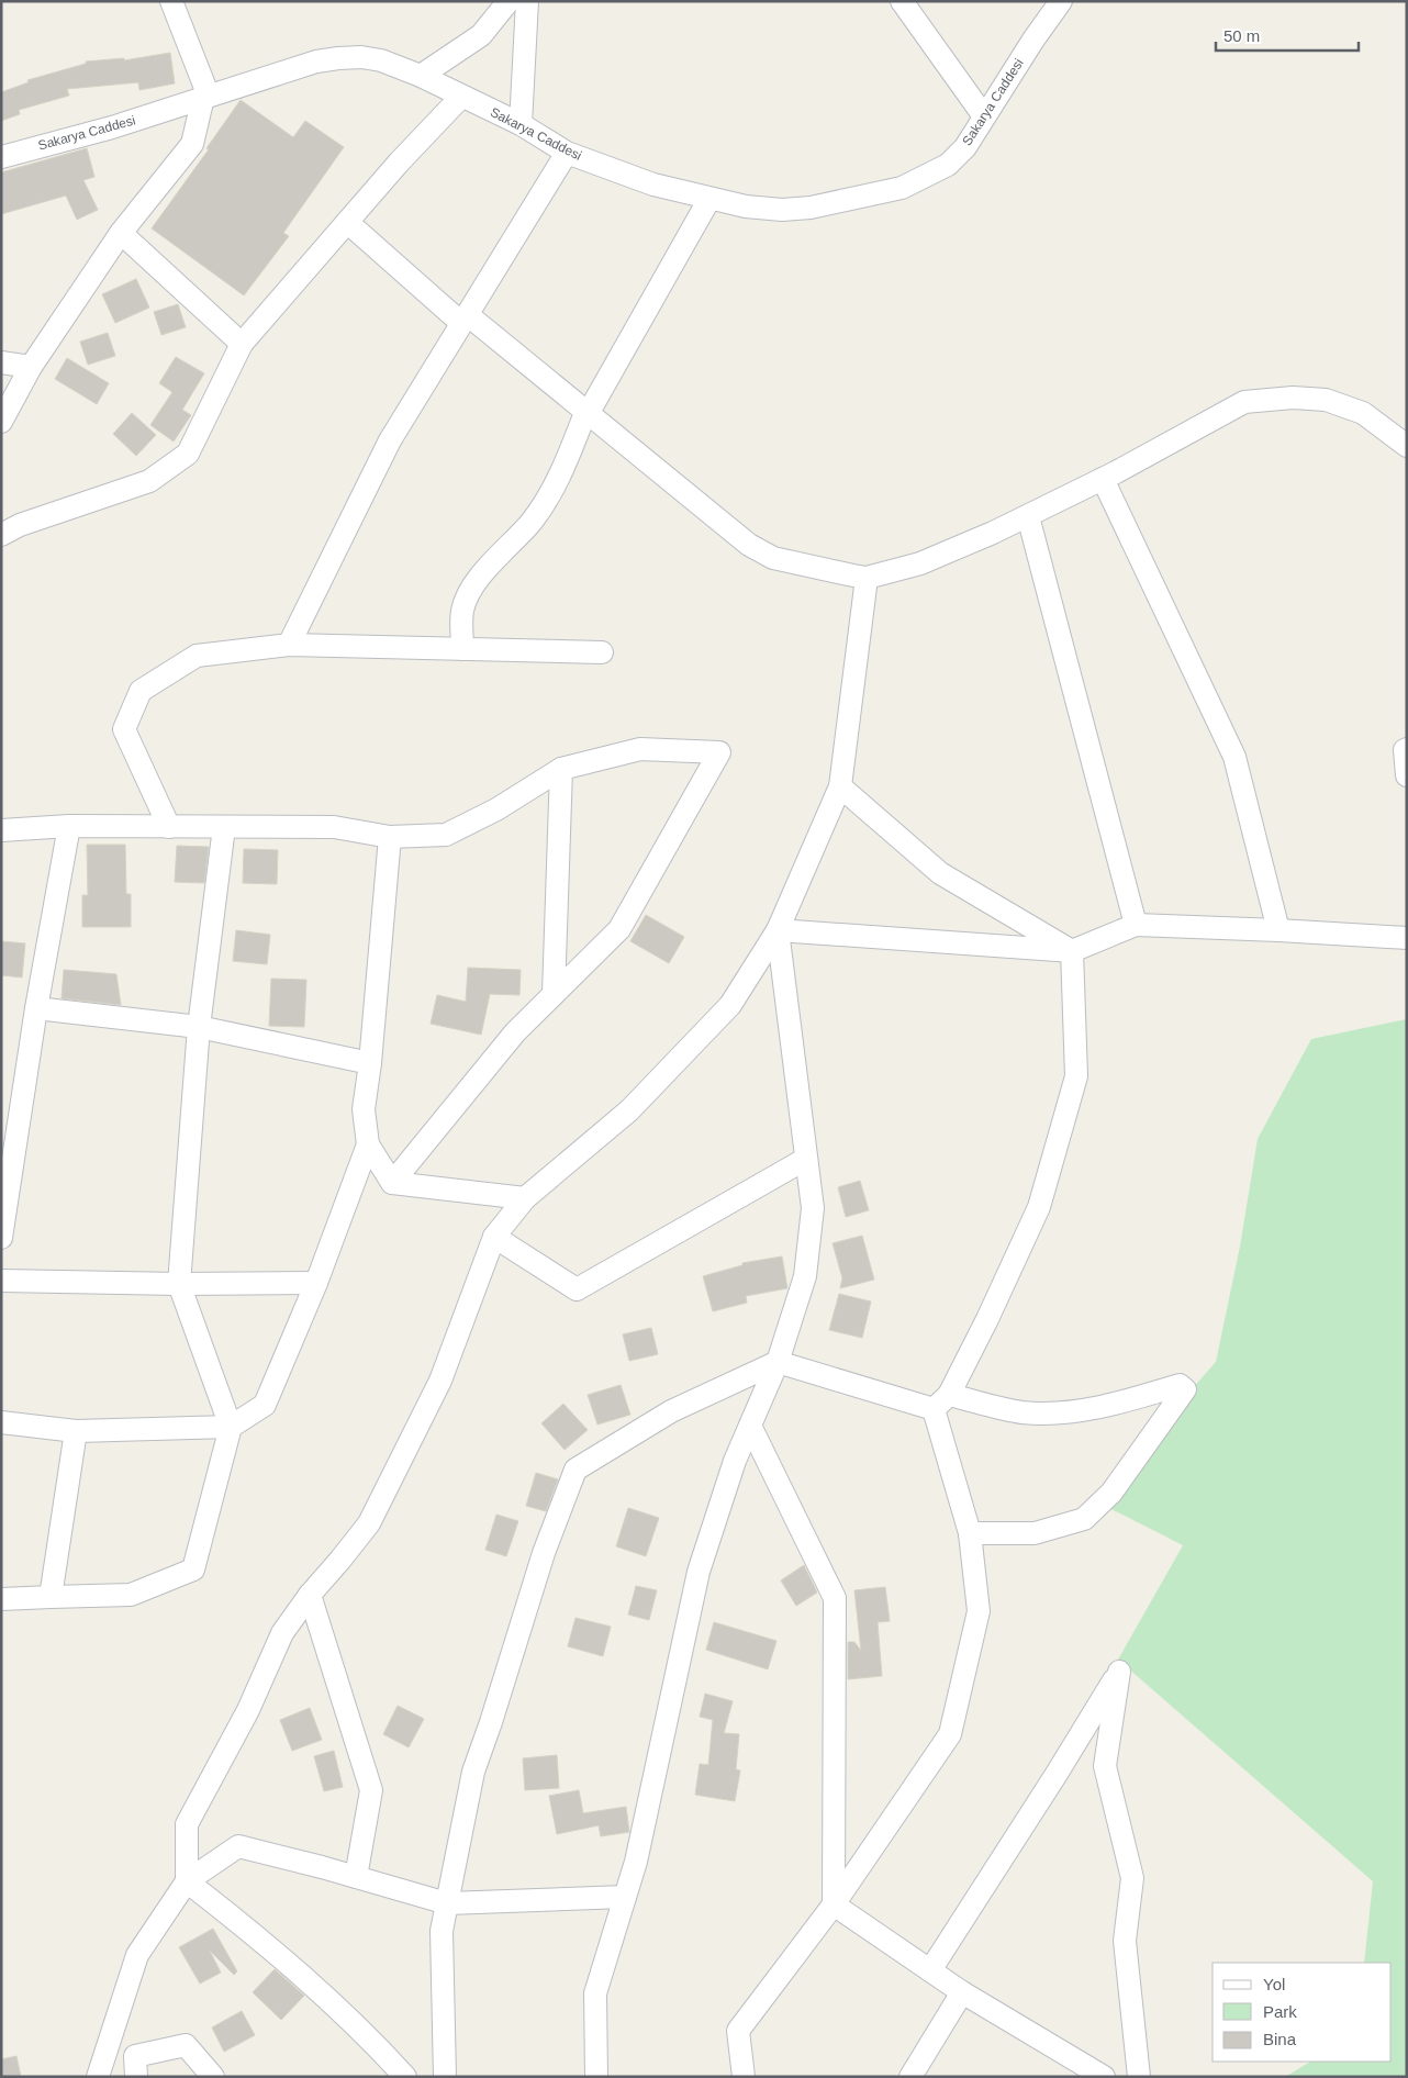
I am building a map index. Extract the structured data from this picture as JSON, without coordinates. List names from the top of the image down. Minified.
{"streets":{"street":["Sakarya Caddesi"]},"legend":["Yol","Park","Bina"],"scale_bar":"50 m"}
